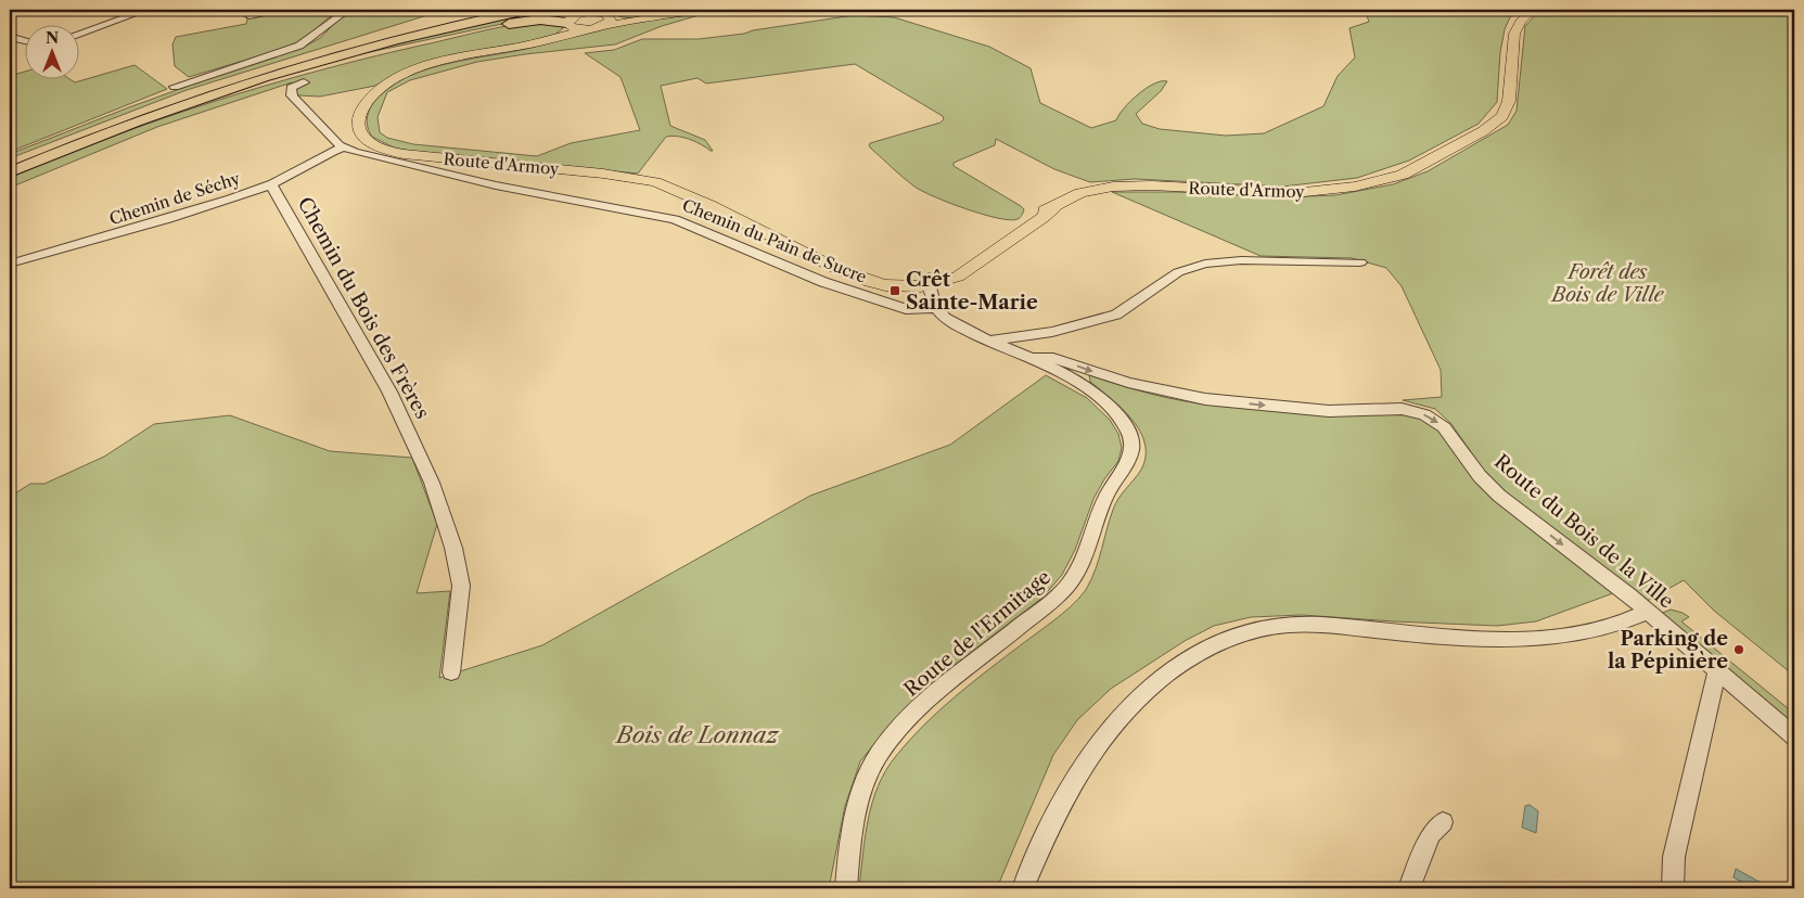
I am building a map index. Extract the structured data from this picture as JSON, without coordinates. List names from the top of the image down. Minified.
{"streets":{"main road":["Route d'Armoy"],"street":["Chemin de Séchy","Chemin du Pain de Sucre","Chemin du Bois des Frères","Route du Bois de la Ville","Route de l'Ermitage"]},"crossings":[["Route d'Armoy","Chemin du Pain de Sucre"],["Route d'Armoy","Route du Bois de la Ville"],["Chemin de Séchy","Chemin du Pain de Sucre"],["Chemin de Séchy","Chemin du Bois des Frères"],["Chemin du Pain de Sucre","Route du Bois de la Ville"],["Route du Bois de la Ville","Route de l'Ermitage"]],"one_way":["Route du Bois de la Ville"],"parks":["Forêt des Bois de Ville","Bois de Lonnaz"],"places":{"transit":["Crêt Sainte-Marie"],"other":["Parking de la Pépinière"]},"north":"top"}
